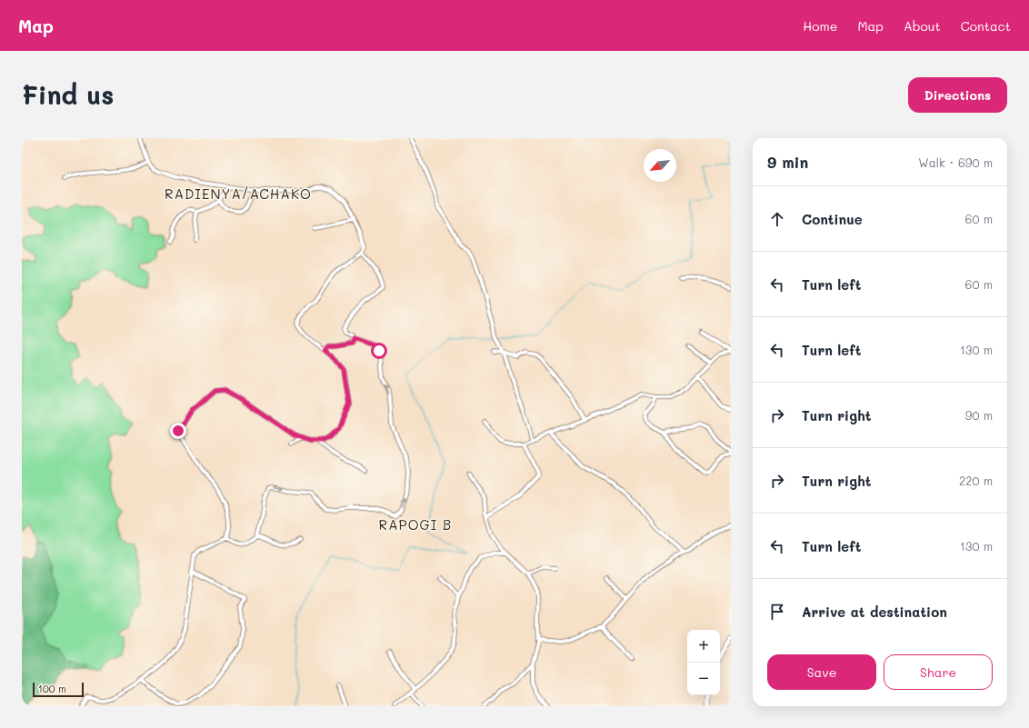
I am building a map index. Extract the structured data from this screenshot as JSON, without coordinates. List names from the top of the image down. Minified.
{"districts":["RADIENYA/ACHAKO","RAPOGI B"],"scale_bar":"100 m","north":"bottom left","page":{"header":"Map","nav":["Home","Map","About","Contact"],"buttons":["Directions",["Save","Share"]],"title":"Find us","heading":["9 min","Walk · 690 m"],"list":[["Continue","60 m"],["Turn left","60 m"],["Turn left","130 m"],["Turn right","90 m"],["Turn right","220 m"],["Turn left","130 m"],"Arrive at destination"],"map_buttons":["+","−"],"scale":"100 m"}}
